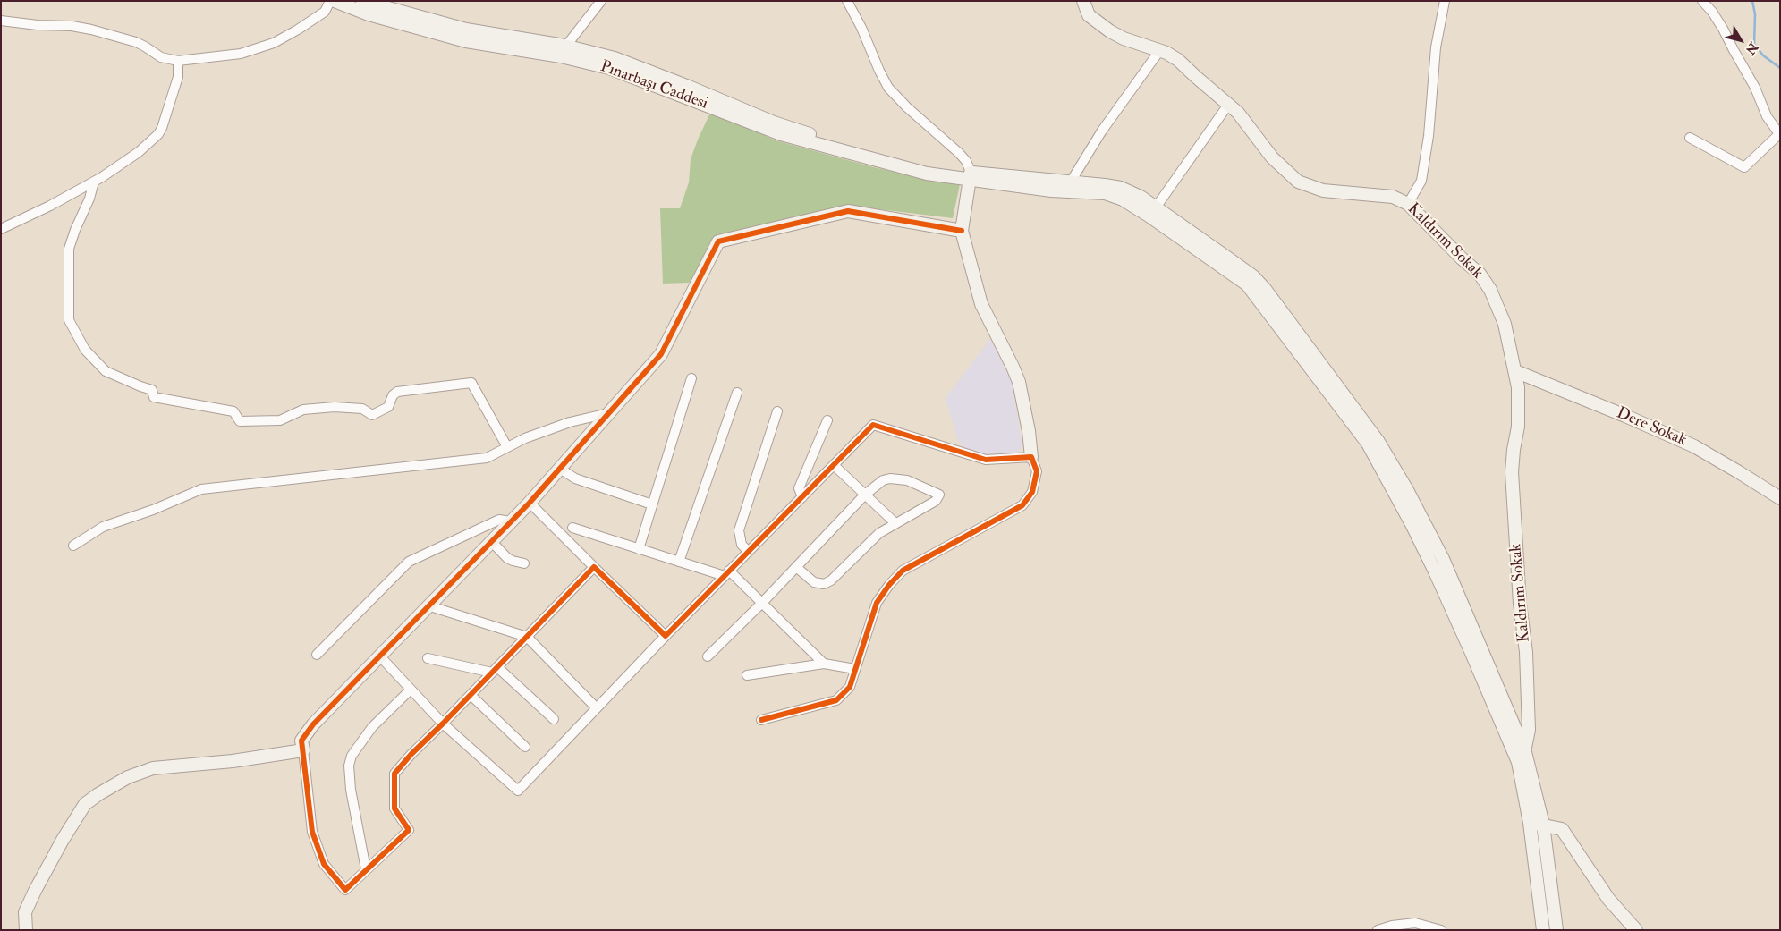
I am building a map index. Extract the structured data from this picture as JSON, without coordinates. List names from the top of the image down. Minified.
{"streets":{"street":["Kaldırım Sokak","Dere Sokak"]},"crossings":[["Kaldırım Sokak","Dere Sokak"]],"north":"bottom right"}
